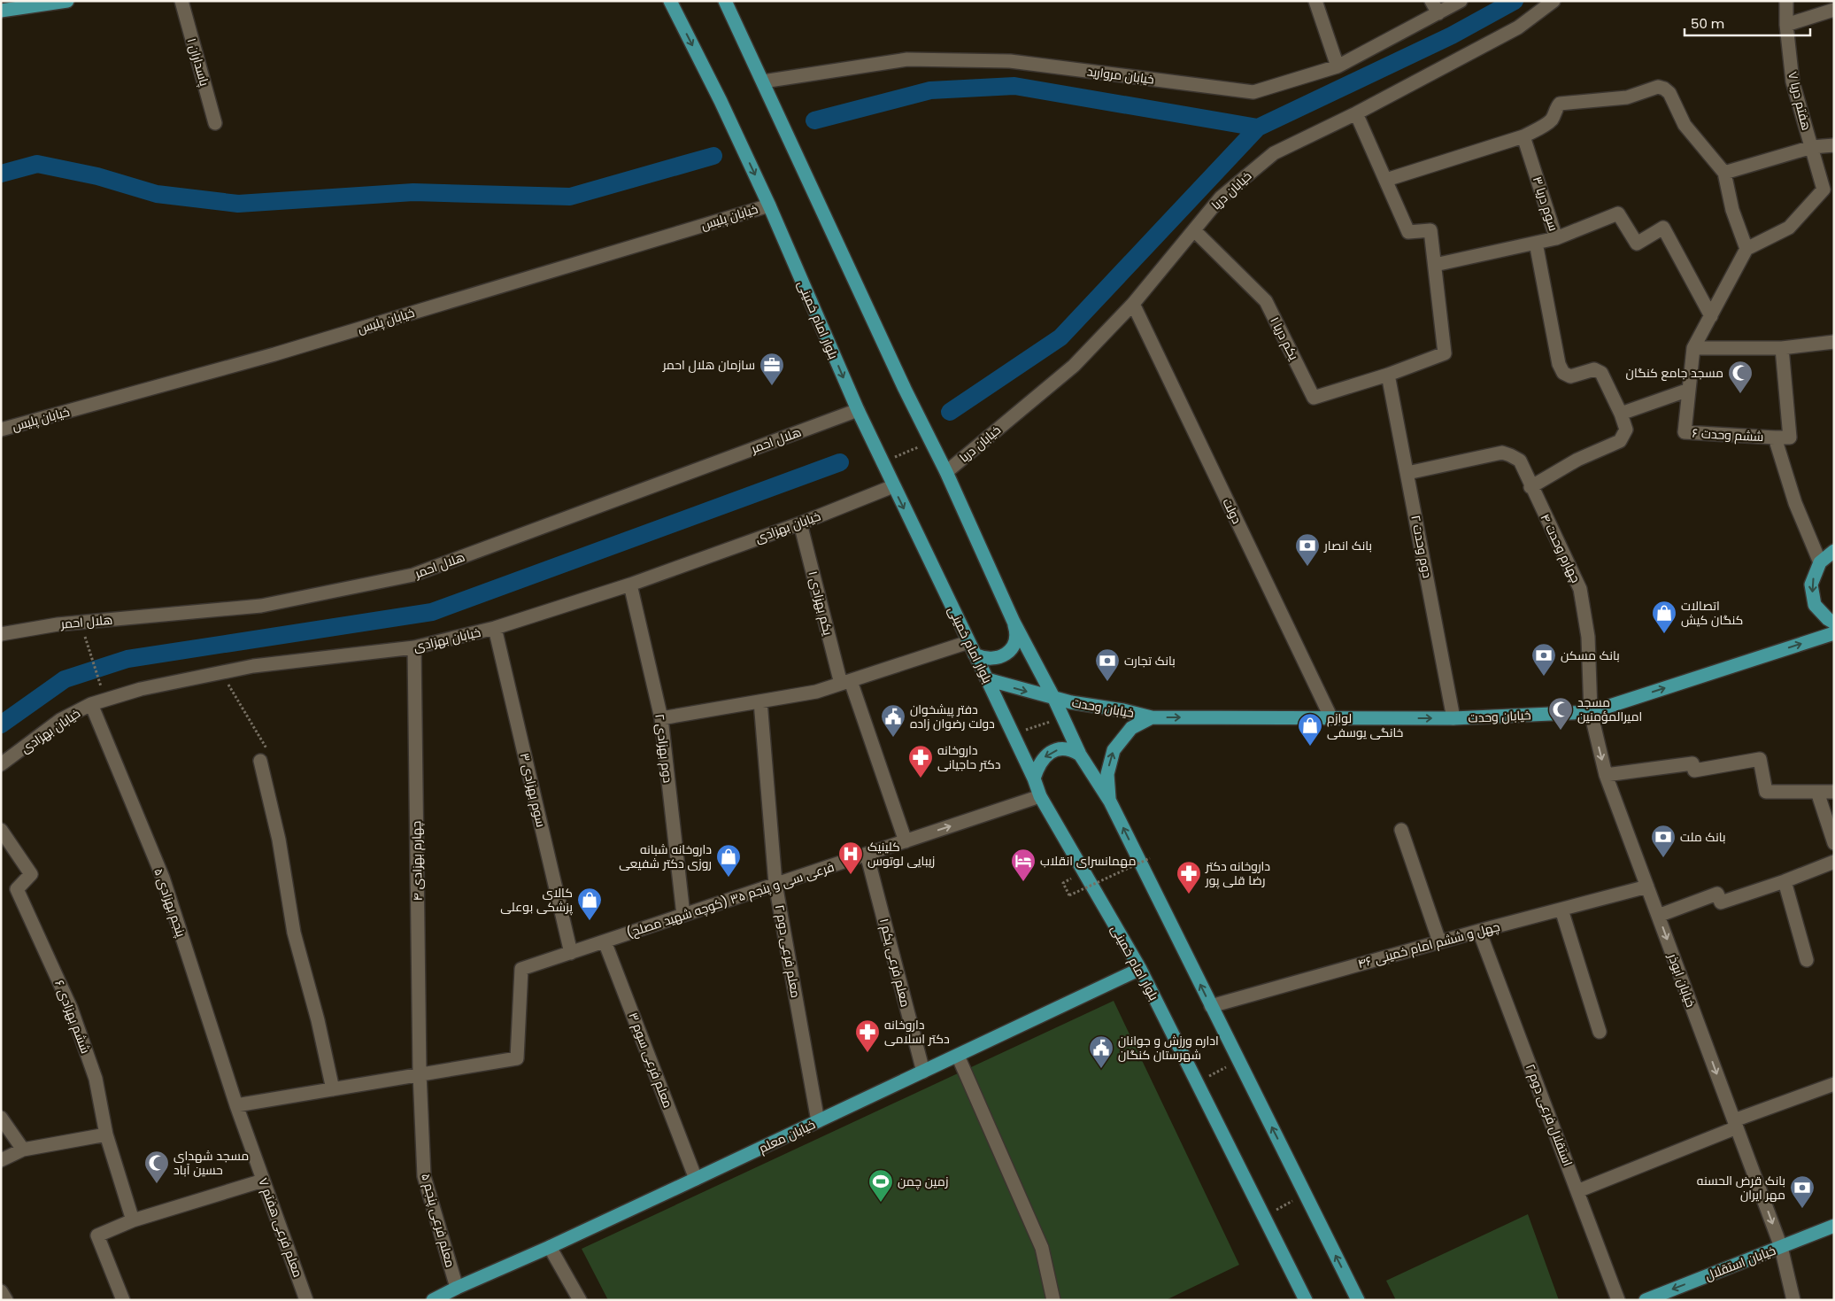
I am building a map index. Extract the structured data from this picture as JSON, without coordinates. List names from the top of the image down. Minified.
{"streets":{"main road":["بلوار امام خمینی","خیابان وحدت","خیابان معلم","خیابان استقلال"],"street":["پاسداران ۱","خیابان مروارید","هفتم دریا ۷","خیابان دریا","سوم دریا ۳","خیابان پلیس","یکم دریا ۱","ششم وحدت ۶","هلال احمر","دولت","خیابان بهزادی","دوم وحدت ۲","چهارم وحدت ۴","یکم بهزادی ۱","دوم بهزادی ۲","سوم بهزادی ۳","چهارم بهزادی ۴","فرعی سی و پنجم ۳۵ (کوچه شهید مصلح)","پنجم بهزادی ۵","چهل و ششم امام خمینی ۴۶","معلم فرعی دوم ۲","معلم فرعی یکم ۱","خیابان ابوذر","ششم بهزادی ۶","معلم فرعی سوم ۳","استقلال فرعی دوم ۲","معلم فرعی پنجم ۵","معلم فرعی هفتم ۷"]},"crossings":[["خیابان دریا","یکم دریا ۱"],["خیابان دریا","دولت"],["خیابان پلیس","بلوار امام خمینی"],["بلوار امام خمینی","هلال احمر"],["بلوار امام خمینی","خیابان بهزادی"],["بلوار امام خمینی","خیابان وحدت"],["بلوار امام خمینی","فرعی سی و پنجم ۳۵ (کوچه شهید مصلح)"],["بلوار امام خمینی","خیابان معلم"],["یکم دریا ۱","دوم وحدت ۲"],["دولت","خیابان وحدت"],["خیابان بهزادی","یکم بهزادی ۱"],["خیابان بهزادی","دوم بهزادی ۲"],["خیابان بهزادی","سوم بهزادی ۳"],["خیابان بهزادی","چهارم بهزادی ۴"],["خیابان بهزادی","پنجم بهزادی ۵"],["دوم وحدت ۲","چهارم وحدت ۴"],["دوم وحدت ۲","خیابان وحدت"],["چهارم وحدت ۴","خیابان وحدت"],["چهارم وحدت ۴","خیابان ابوذر"],["یکم بهزادی ۱","فرعی سی و پنجم ۳۵ (کوچه شهید مصلح)"],["خیابان وحدت","خیابان ابوذر"],["دوم بهزادی ۲","فرعی سی و پنجم ۳۵ (کوچه شهید مصلح)"],["سوم بهزادی ۳","فرعی سی و پنجم ۳۵ (کوچه شهید مصلح)"],["چهارم بهزادی ۴","فرعی سی و پنجم ۳۵ (کوچه شهید مصلح)"],["چهارم بهزادی ۴","معلم فرعی پنجم ۵"],["فرعی سی و پنجم ۳۵ (کوچه شهید مصلح)","معلم فرعی دوم ۲"],["فرعی سی و پنجم ۳۵ (کوچه شهید مصلح)","معلم فرعی یکم ۱"],["فرعی سی و پنجم ۳۵ (کوچه شهید مصلح)","معلم فرعی سوم ۳"],["فرعی سی و پنجم ۳۵ (کوچه شهید مصلح)","معلم فرعی پنجم ۵"],["پنجم بهزادی ۵","معلم فرعی هفتم ۷"],["چهل و ششم امام خمینی ۴۶","خیابان ابوذر"],["چهل و ششم امام خمینی ۴۶","استقلال فرعی دوم ۲"],["معلم فرعی دوم ۲","خیابان معلم"],["معلم فرعی یکم ۱","خیابان معلم"],["خیابان ابوذر","خیابان استقلال"],["معلم فرعی سوم ۳","خیابان معلم"],["خیابان معلم","معلم فرعی پنجم ۵"]],"one_way":["خیابان وحدت","خیابان ابوذر","خیابان استقلال"],"places":{"office":["سازمان هلال احمر"],"mosque":["مسجد جامع کنگان","مسجد امیرالمؤمنین","مسجد شهدای حسین آباد"],"bank":["بانک انصار","بانک مسکن","بانک تجارت","بانک ملت","بانک قرض الحسنه مهر ایران"],"shop":["اتصالات کنگان کیش","لوازم خانگی یوسفی","داروخانه شبانه روزی دکتر شفیعی","کالای پزشکی بوعلی"],"public building":["دفتر پیشخوان دولت رضوان زاده","اداره ورزش و جوانان شهرستان کنگان"],"pharmacy":["داروخانه دکتر حاجیانی","داروخانه دکتر رضا قلی پور","داروخانه دکتر اسلامی"],"hospital":["کلینیک زیبایی لوتوس"],"hotel":["مهمانسرای انقلاب"],"sports":["زمین چمن"]},"scale_bar":"50 m"}
